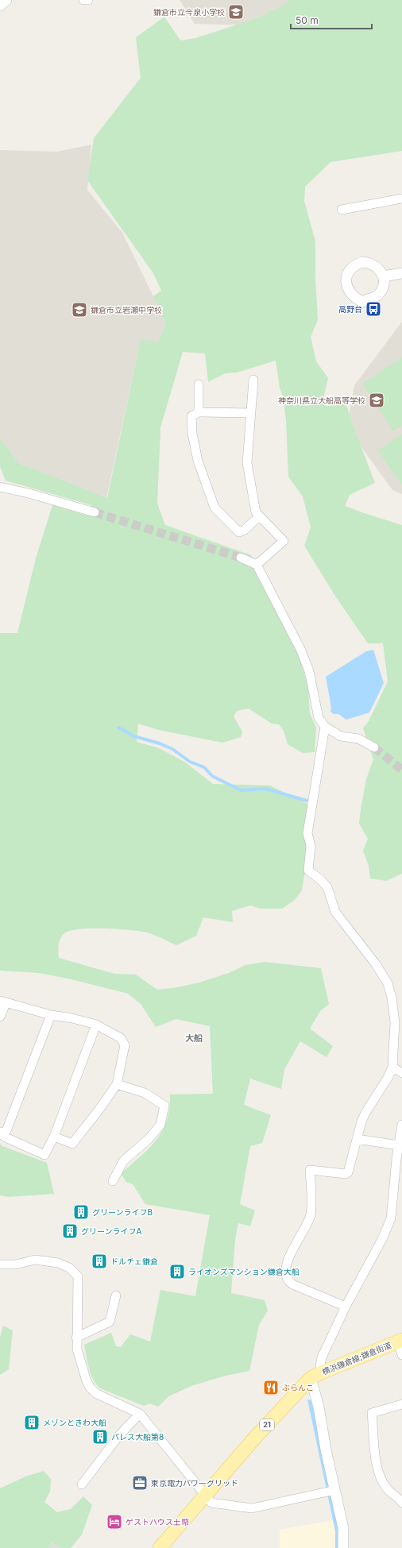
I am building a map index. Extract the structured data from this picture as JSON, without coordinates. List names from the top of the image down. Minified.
{"streets":{"main road":["横浜鎌倉線;鎌倉街道","21"]},"districts":["大船"],"places":{"school or university":["鎌倉市立今泉小学校","鎌倉市立岩瀬中学校","神奈川県立大船高等学校"],"bus stop":["高野台"],"building":["グリーンライフB","グリーンライフA","ドルチェ鎌倉","ライオンズマンション鎌倉大船","メゾンときわ大船","パレス大船第8"],"restaurant":["ぶらんこ"],"office":["東京電力パワーグリッド"],"hotel":["ゲストハウス土幣"]},"scale_bar":"50 m"}
